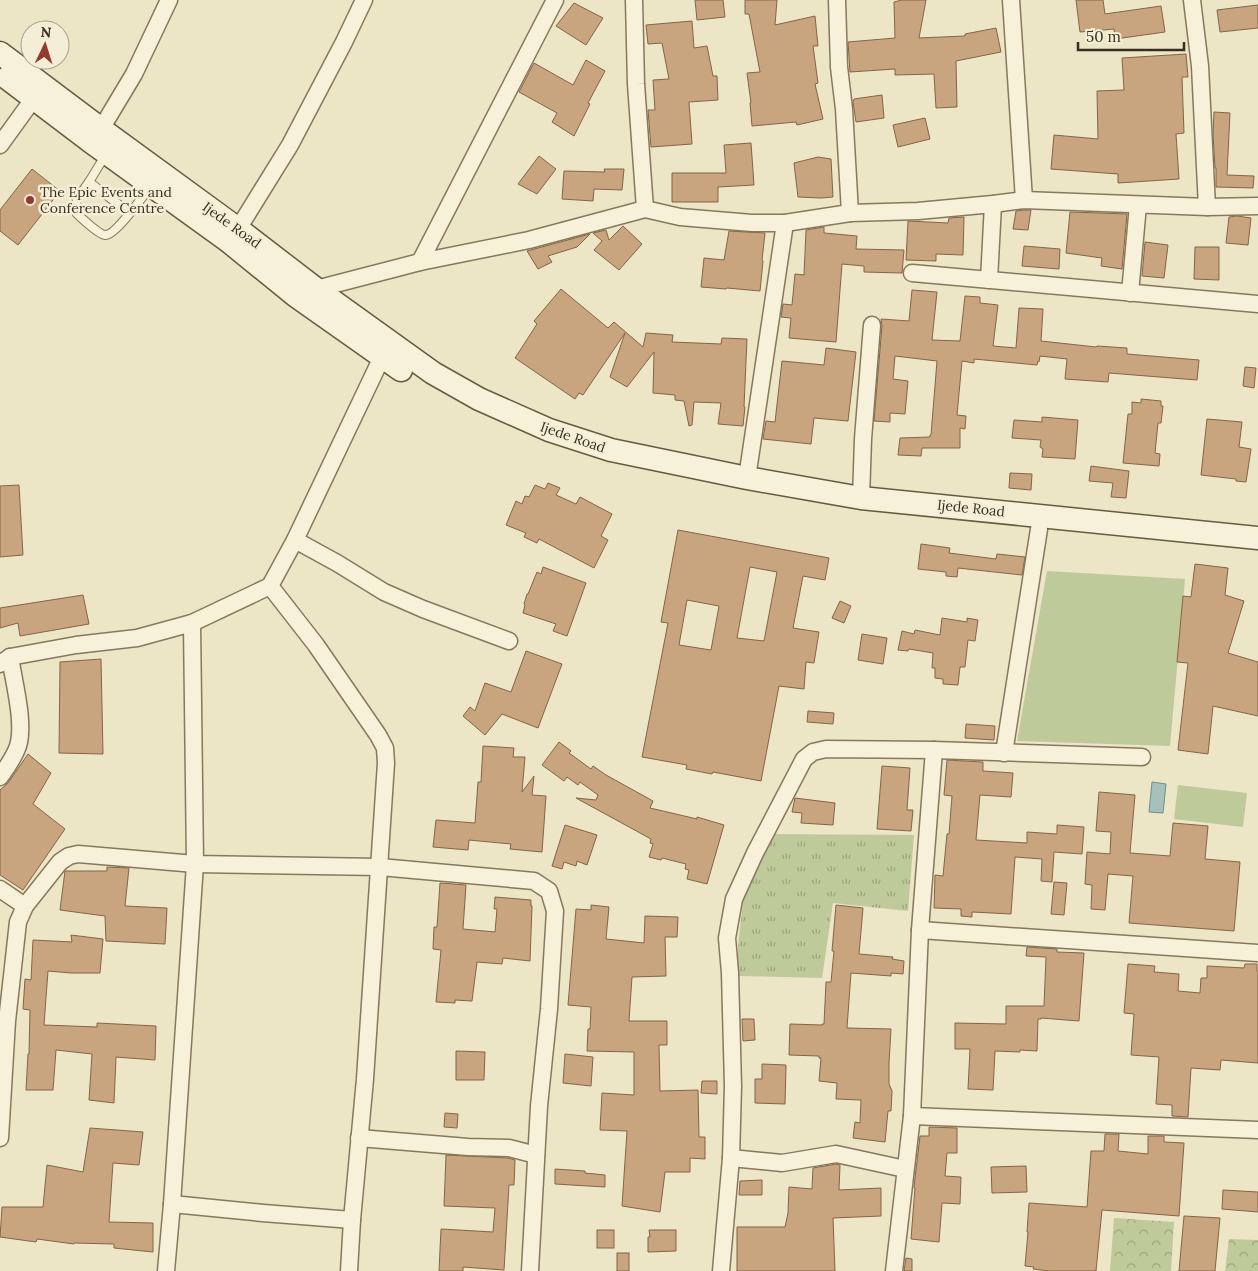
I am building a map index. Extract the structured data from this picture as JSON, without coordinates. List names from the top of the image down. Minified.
{"streets":{"main road":["Ijede Road"]},"places":["The Epic Events and Conference Centre"],"scale_bar":"50 m","north":"top"}
